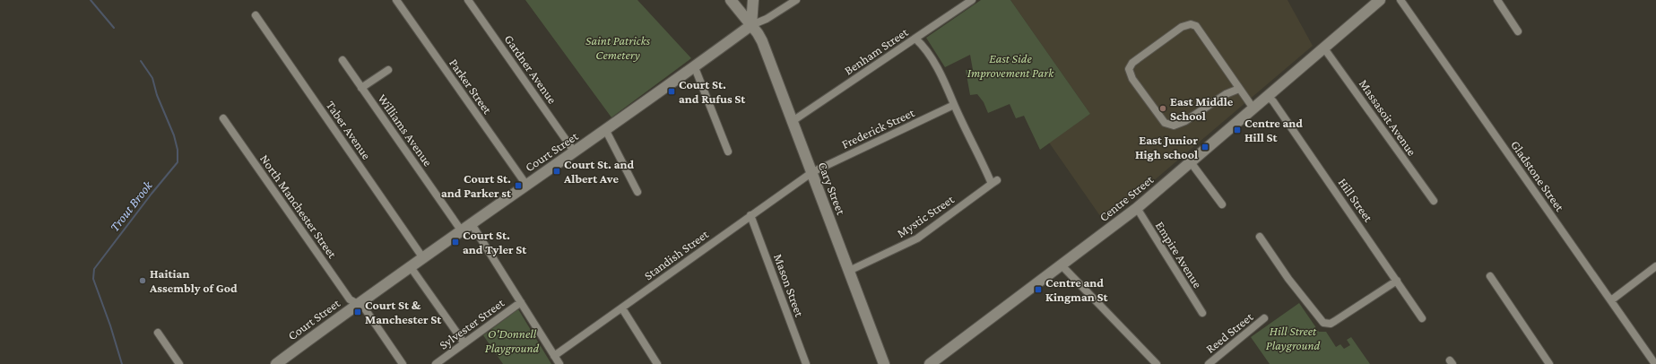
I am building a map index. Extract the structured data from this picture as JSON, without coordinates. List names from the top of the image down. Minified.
{"streets":{"main road":["Court Street","Cary Street","Centre Street"],"street":["Benham Street","Gardner Avenue","Parker Street","Massasoit Avenue","Frederick Street","Taber Avenue","Williams Avenue","Gladstone Street","Hill Street","North Manchester Street","Mystic Street","Standish Street","Empire Avenue","Mason Street","Sylvester Street","Reed Street"]},"crossings":[["Benham Street","Cary Street"],["Gardner Avenue","Court Street"],["Parker Street","Court Street"],["Massasoit Avenue","Centre Street"],["Frederick Street","Cary Street"],["Frederick Street","Mystic Street"],["Frederick Street","Standish Street"],["Taber Avenue","Court Street"],["Williams Avenue","Court Street"],["Court Street","Cary Street"],["Court Street","North Manchester Street"],["Cary Street","Mystic Street"],["Cary Street","Standish Street"],["Centre Street","Hill Street"],["Centre Street","Empire Avenue"],["Standish Street","Mason Street"]],"water":["Trout Brook"],"parks":["Saint Patricks Cemetery","East Side Improvement Park","Hill Street Playground","O'Donnell Playground"],"places":{"transit":["Court St. and Rufus St","Centre and Hill St","East Junior High school","Court St. and Albert Ave","Court St. and Parker st","Court St. and Tyler St","Centre and Kingman St","Court St & Manchester St"],"other":["East Middle School","Haitian Assembly of God"]}}
